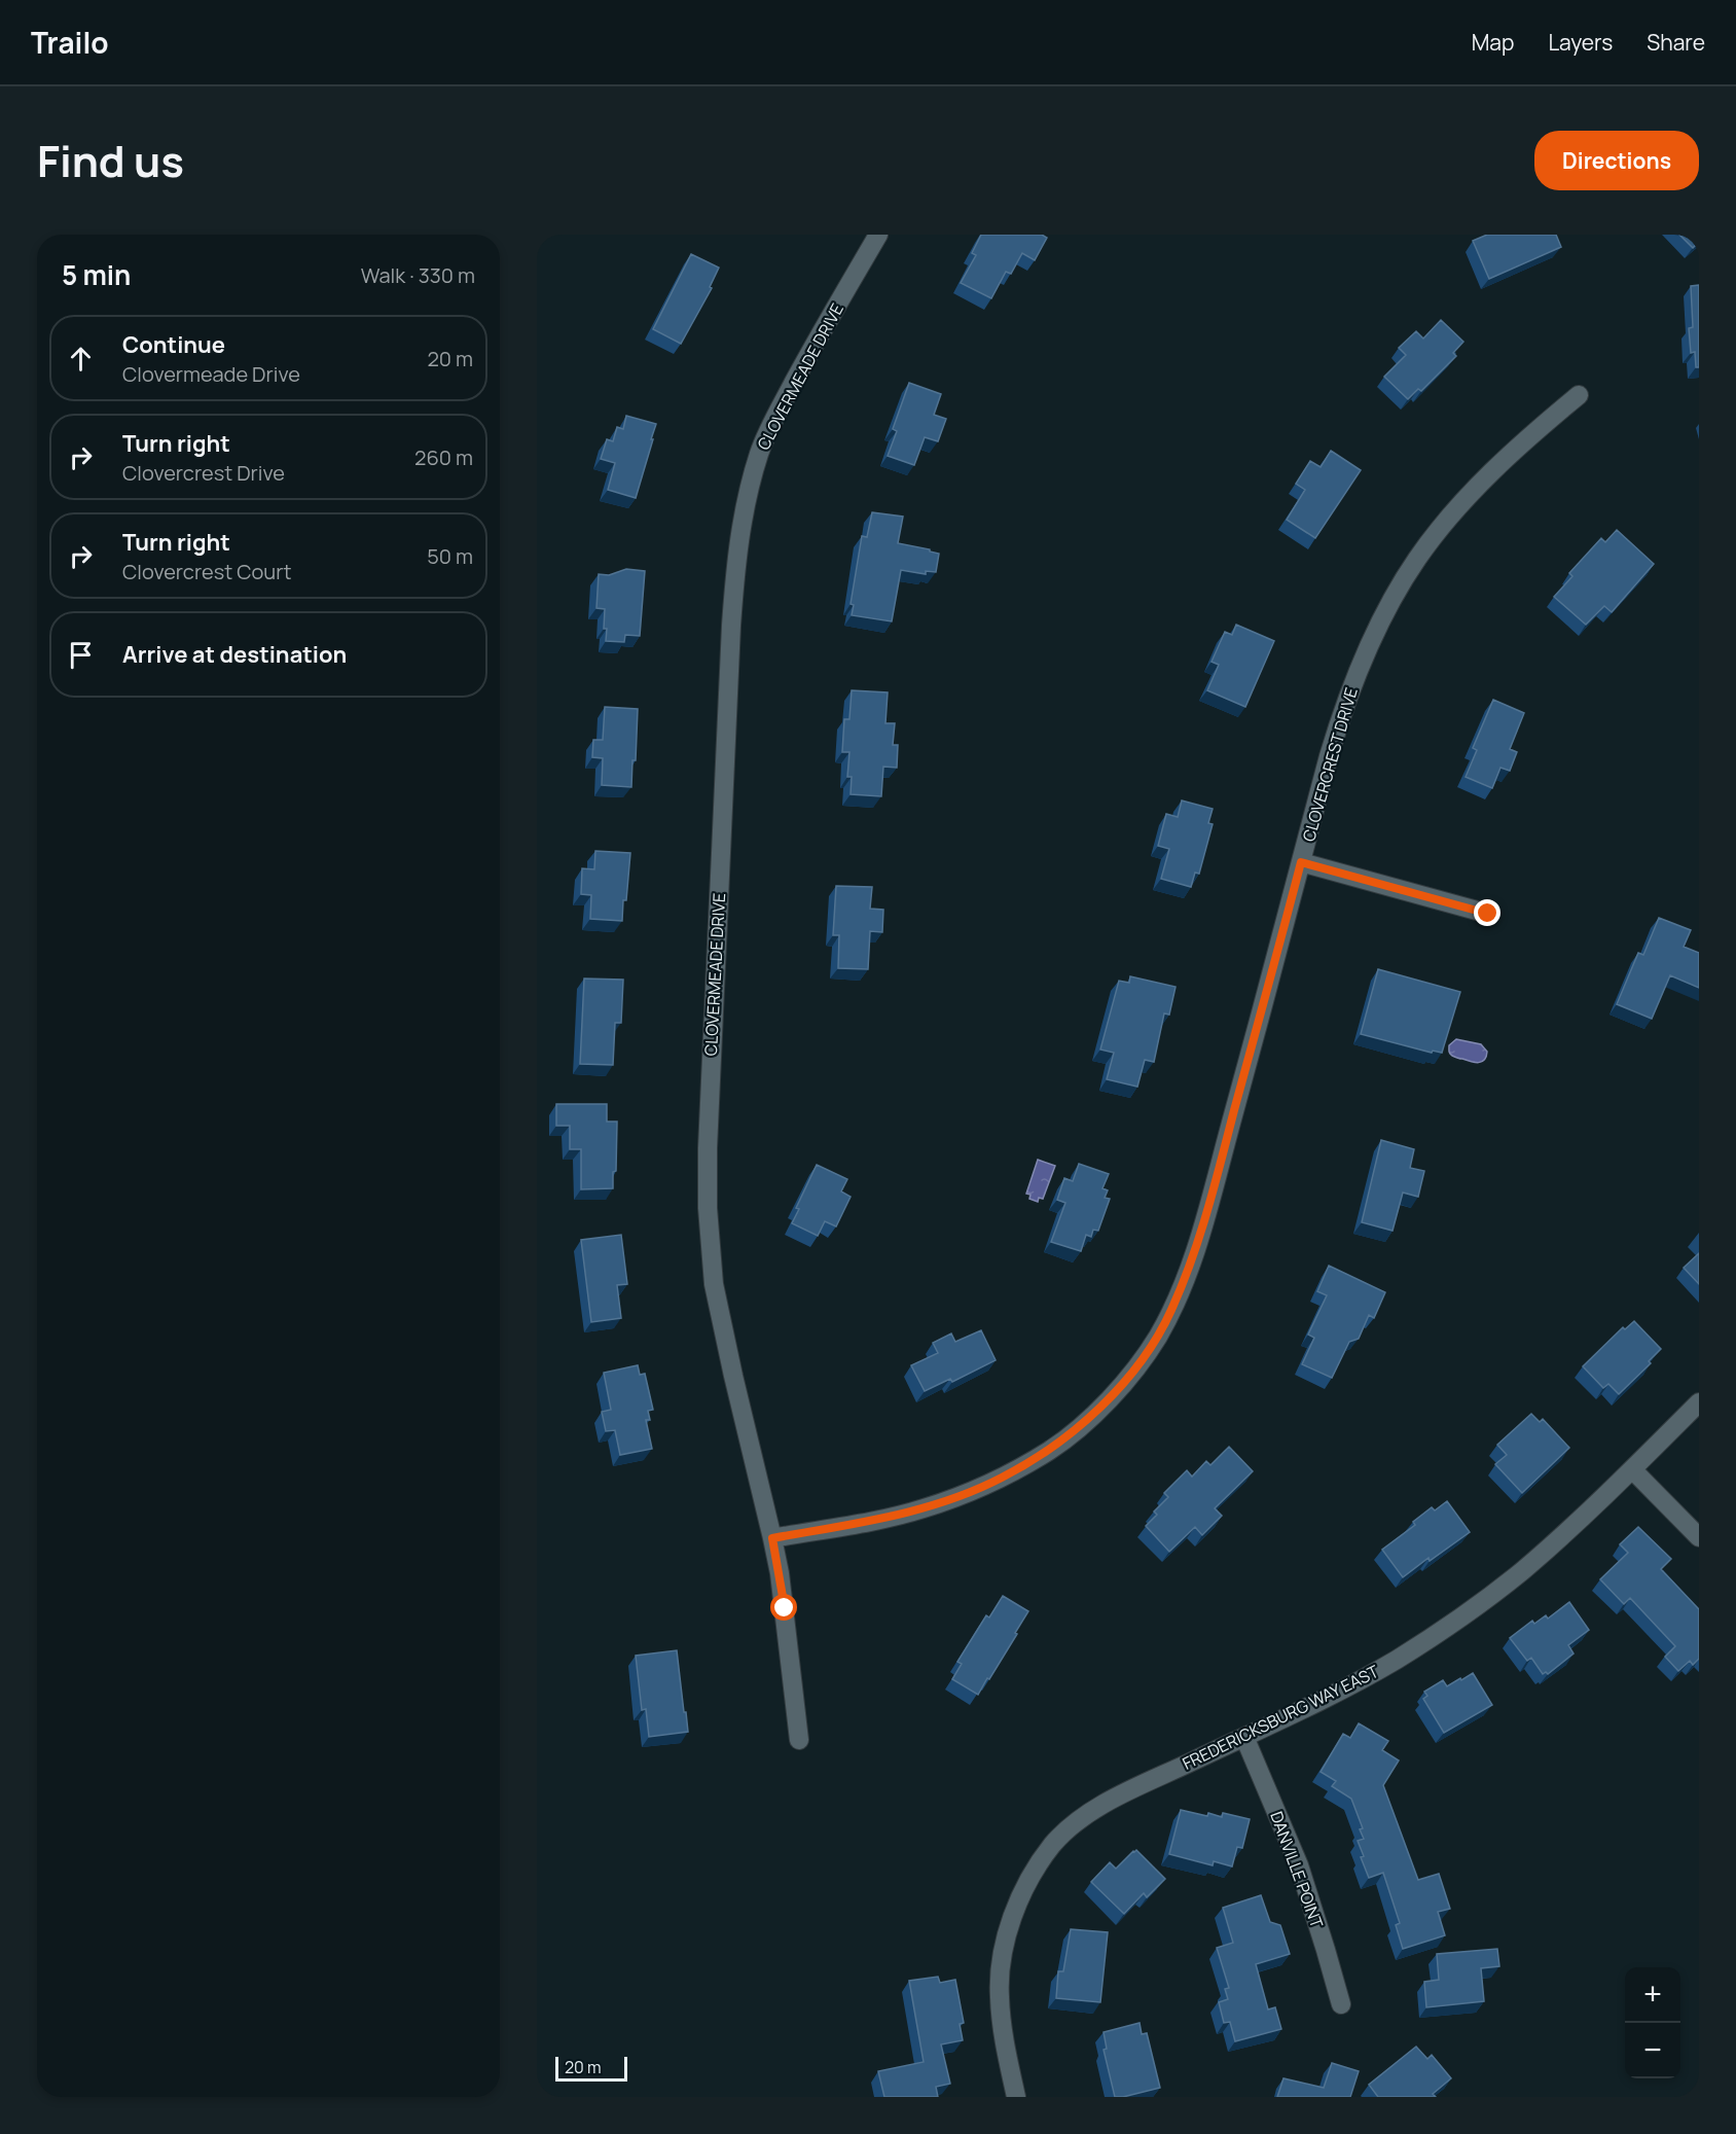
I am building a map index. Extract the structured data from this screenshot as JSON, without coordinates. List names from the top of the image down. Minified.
{"streets":{"street":["CLOVERMEADE DRIVE","CLOVERCREST DRIVE","FREDERICKSBURG WAY EAST","DANVILLE POINT"]},"crossings":[["CLOVERMEADE DRIVE","CLOVERCREST DRIVE"],["FREDERICKSBURG WAY EAST","DANVILLE POINT"]],"scale_bar":"20 m","page":{"header":"Trailo","nav":["Map","Layers","Share"],"title":"Find us","buttons":"Directions","heading":["5 min","Walk · 330 m"],"list":[["Continue","Clovermeade Drive","20 m"],["Turn right","Clovercrest Drive","260 m"],["Turn right","Clovercrest Court","50 m"],"Arrive at destination"],"map_buttons":["+","−"],"scale":"20 m"}}
